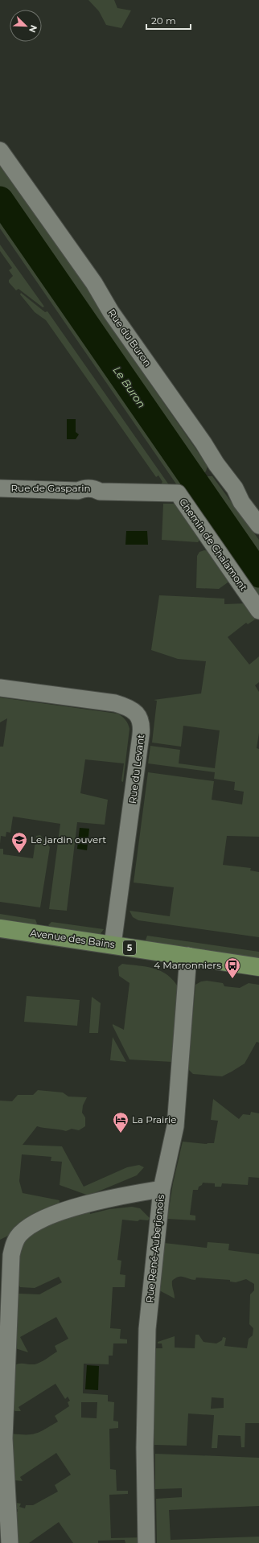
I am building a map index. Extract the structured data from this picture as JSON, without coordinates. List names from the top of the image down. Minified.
{"streets":{"main road":["Avenue des Bains","5"],"street":["Rue du Buron","Rue de Gasparin","Chemin de Chalamont","Rue du Levant","Rue René-Auberjonois"]},"crossings":[["Rue de Gasparin","Chemin de Chalamont"],["Rue du Levant","Avenue des Bains"],["Avenue des Bains","Rue René-Auberjonois"]],"water":["Le Buron"],"places":{"school or university":["Le jardin ouvert"],"bus stop":["4 Marronniers"],"hotel":["La Prairie"]},"scale_bar":"20 m","north":"bottom right"}
